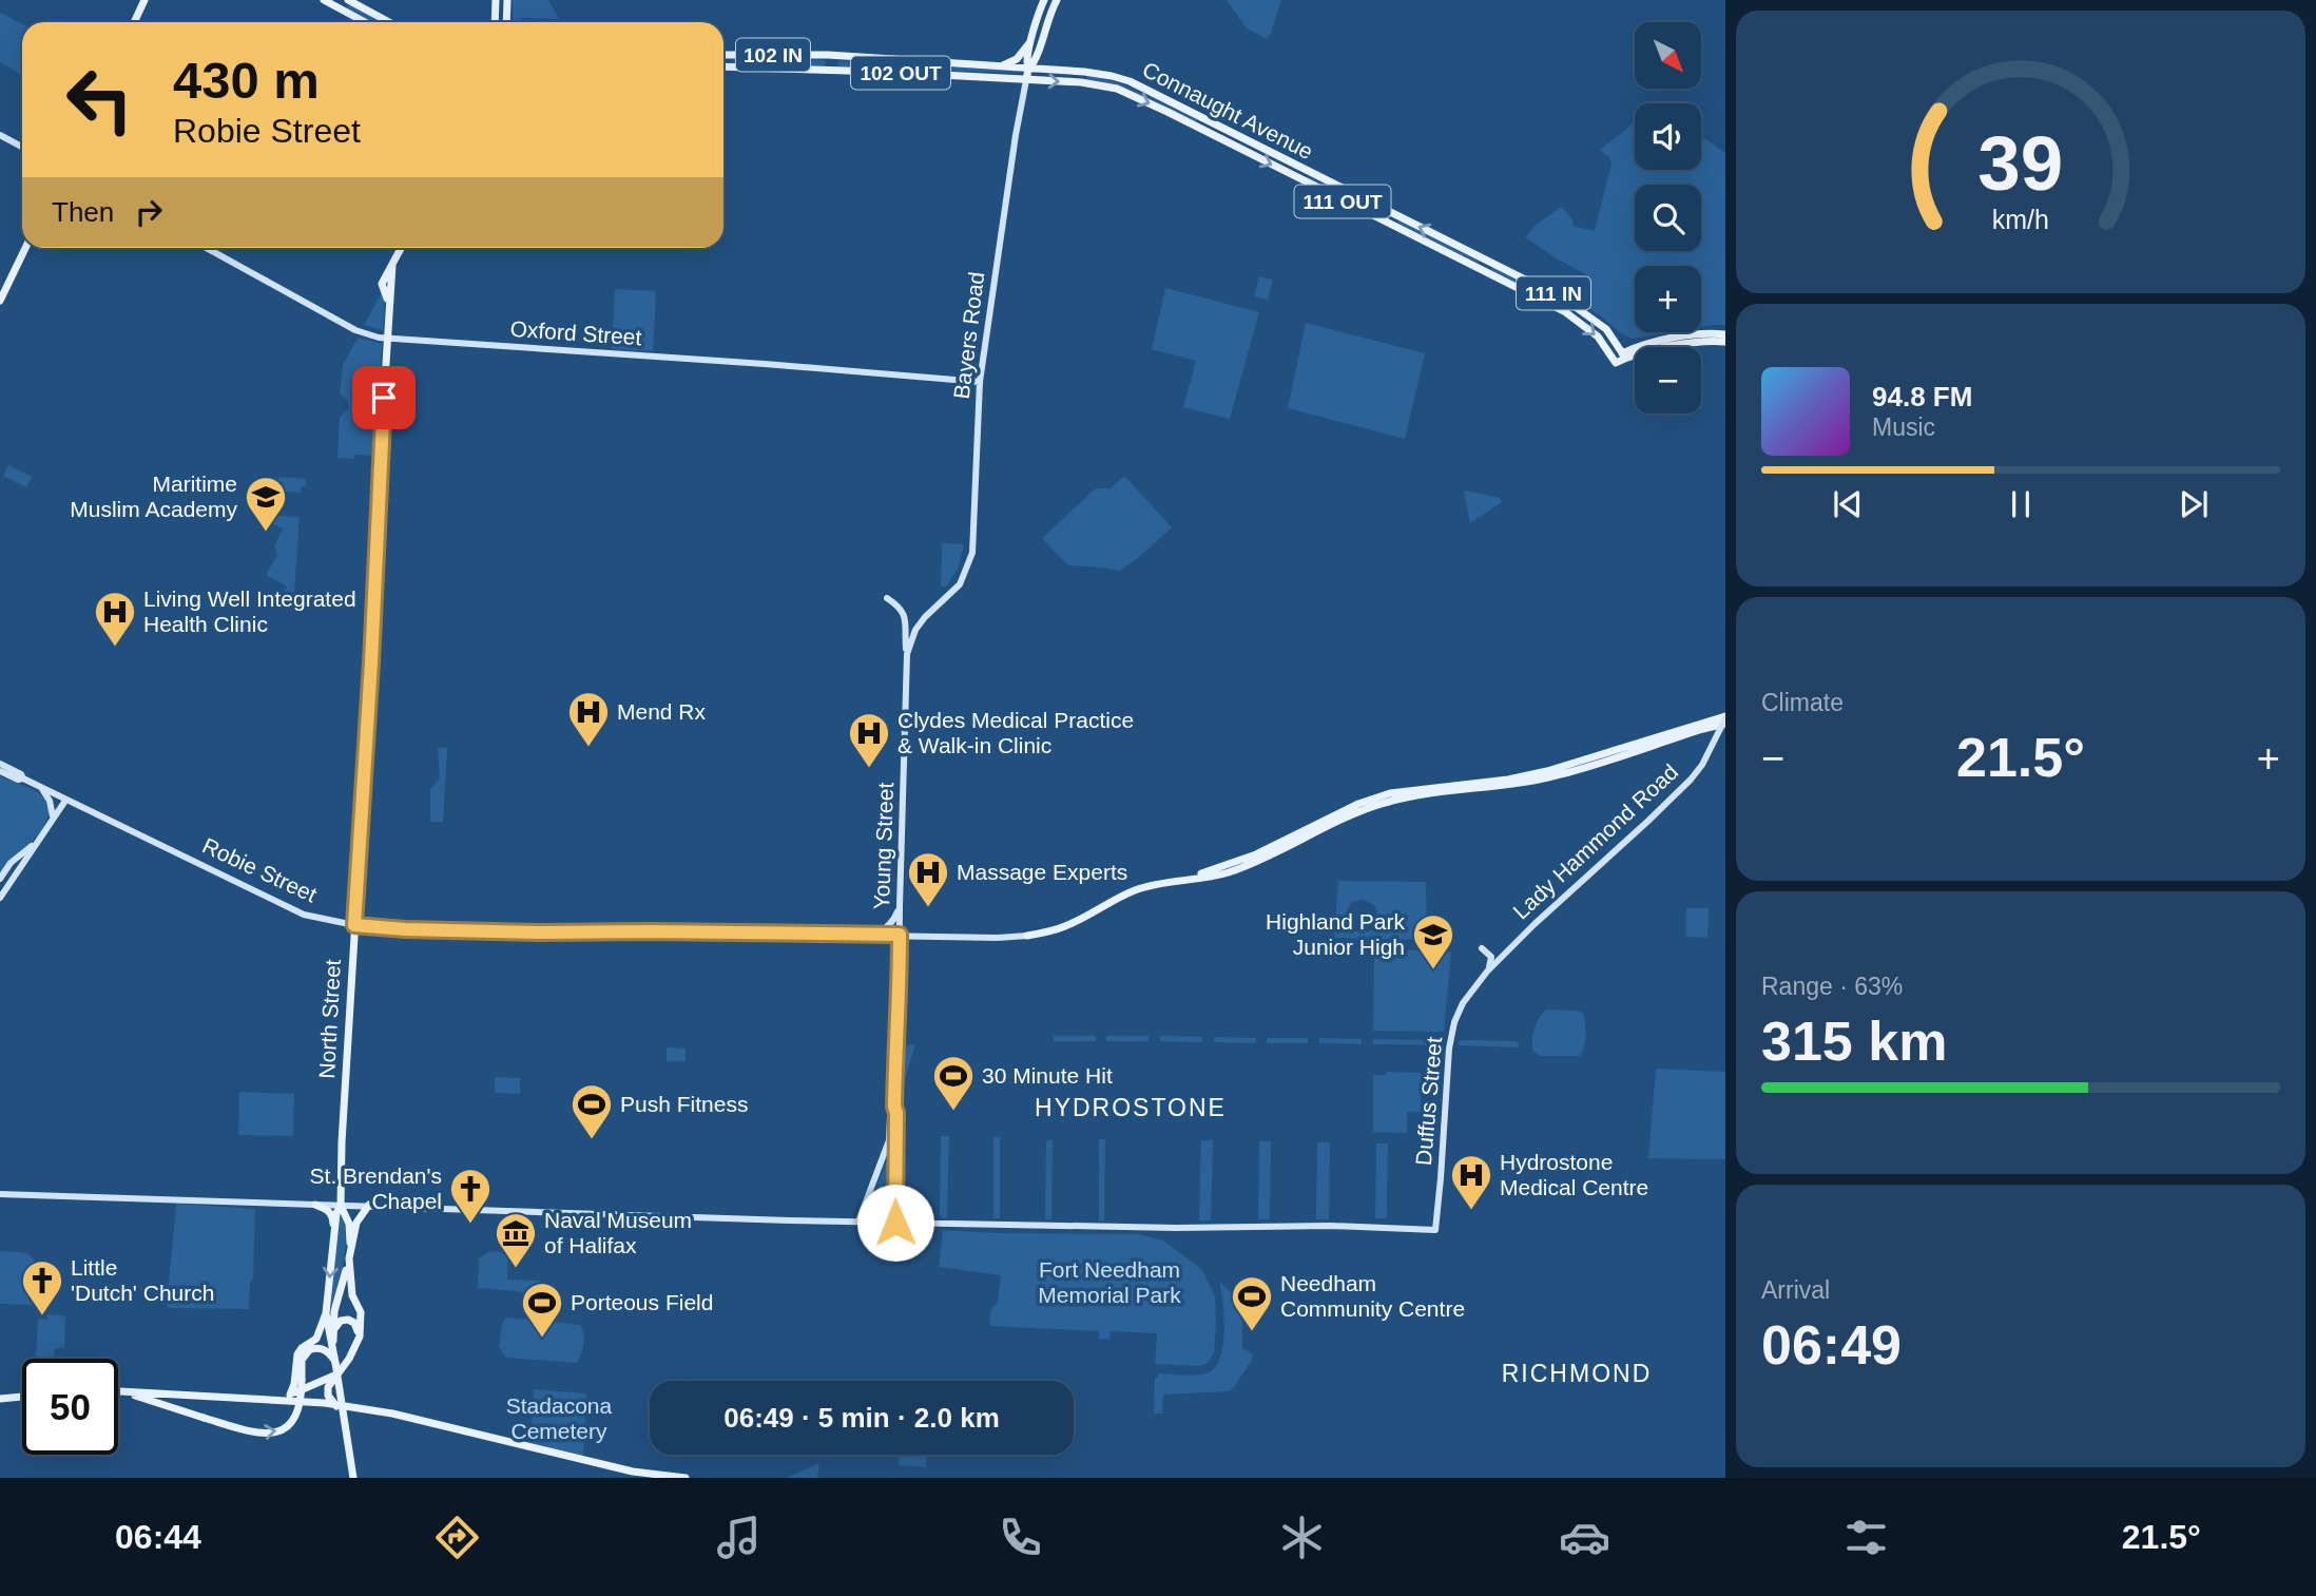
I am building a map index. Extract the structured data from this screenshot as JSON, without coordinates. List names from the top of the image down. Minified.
{"streets":{"main road":["102 IN","102 OUT","Connaught Avenue","111 OUT","111 IN","Oxford Street","Bayers Road","Lady Hammond Road","Young Street","Robie Street","North Street","Duffus Street"]},"crossings":[["Connaught Avenue","Bayers Road"],["Oxford Street","Bayers Road"],["Oxford Street","North Street"],["Bayers Road","Young Street"],["Lady Hammond Road","Duffus Street"],["Young Street","Robie Street"],["Young Street","Duffus Street"],["Robie Street","North Street"]],"districts":["HYDROSTONE","RICHMOND"],"parks":["Fort Needham Memorial Park","Stadacona Cemetery"],"places":{"school or university":["Maritime Muslim Academy","Highland Park Junior High"],"hospital":["Living Well Integrated Health Clinic","Mend Rx","Clydes Medical Practice & Walk-in Clinic","Massage Experts","Hydrostone Medical Centre"],"sports":["30 Minute Hit","Push Fitness","Needham Community Centre","Porteous Field"],"church":["St. Brendan's Chapel","Little 'Dutch' Church"],"museum":["Naval Museum of Halifax"]},"north":"bottom right","page":{"map_buttons":["+","−"],"turn":["430 m","Robie Street"],"then":"Then","song":["94.8 FM","Music"],"tile":["Climate",["Range · 63%","315 km"],["Arrival","06:49"]],"heat":["−","21.5°","+"],"limit":"50","trip":"06:49 · 5 min · 2.0 km","tabs":["06:44","21.5°"],"gauge":["39","km/h"]}}
